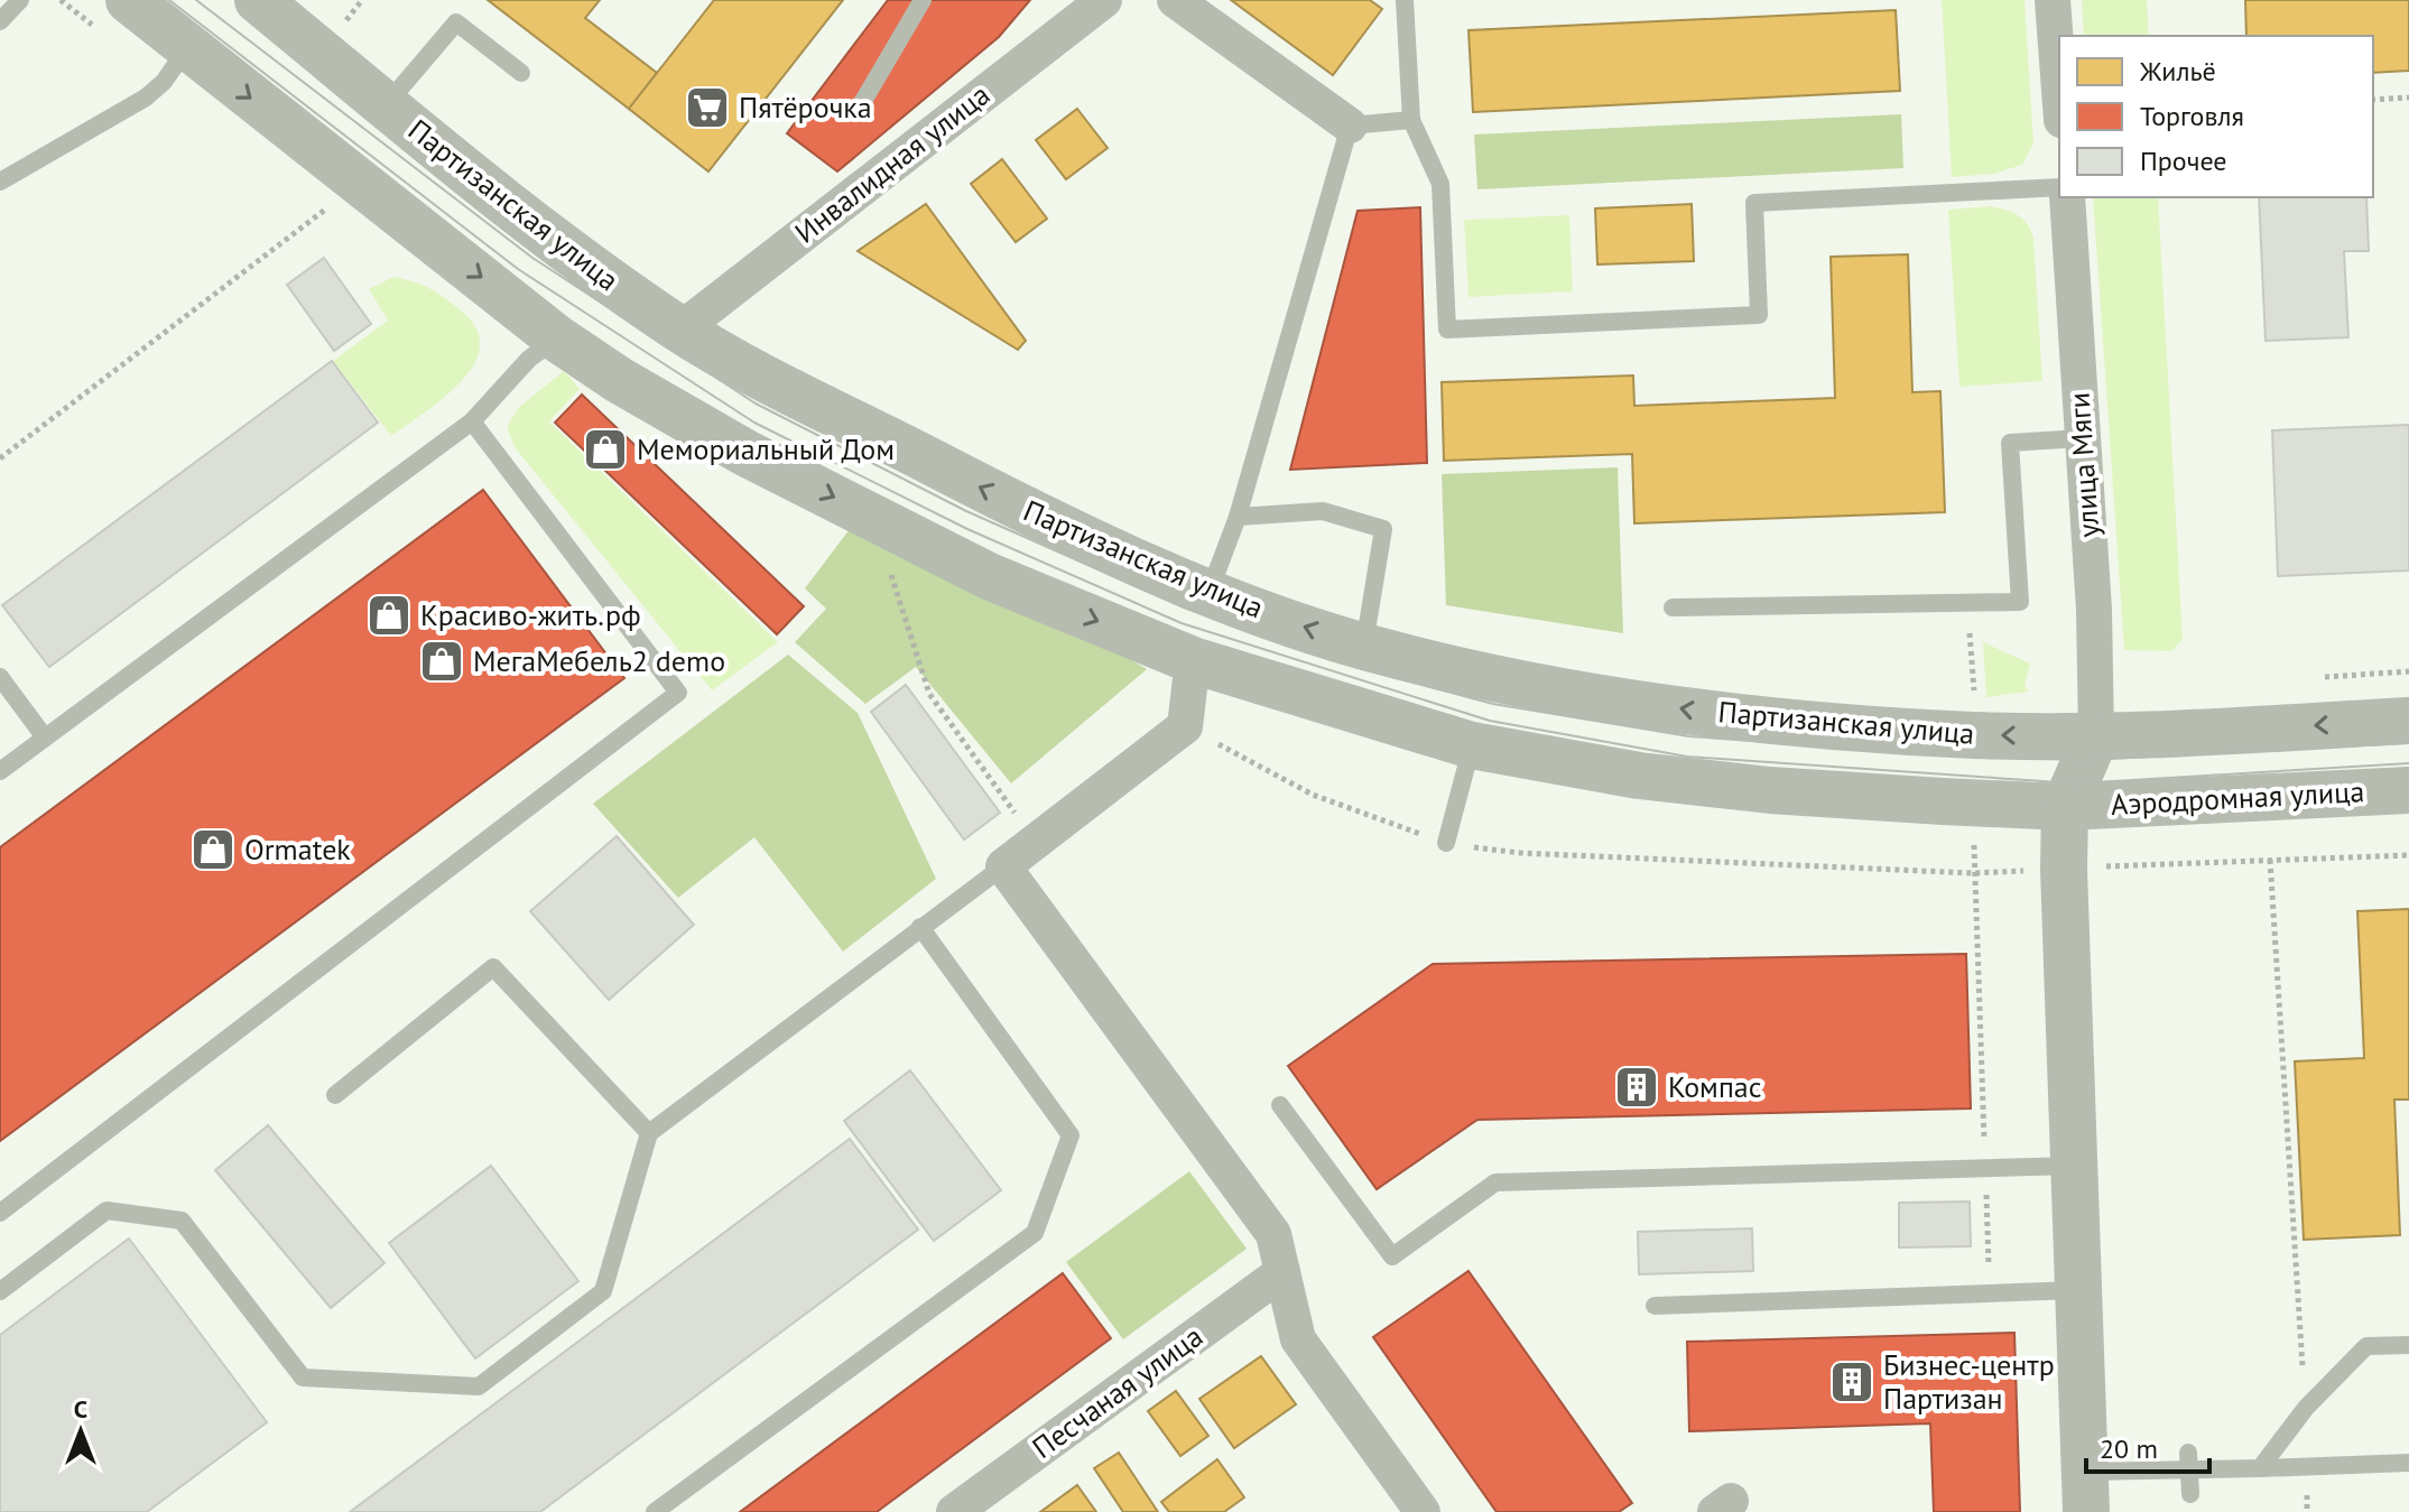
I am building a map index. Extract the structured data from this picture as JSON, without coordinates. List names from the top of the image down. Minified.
{"streets":{"street":["Инвалидная улица","Партизанская улица","улица Мяги","Аэродромная улица","Песчаная улица"]},"crossings":[["Инвалидная улица","Партизанская улица"],["Партизанская улица","улица Мяги"]],"places":{"supermarket":["Пятёрочка"],"shop":["Мемориальный Дом","Красиво-жить.рф","МегаМебель2 demo","Ormatek"],"building":["Компас","Бизнес-центр Партизан"]},"legend":["Жильё","Торговля","Прочее"],"scale_bar":"20 m","north":"top"}
